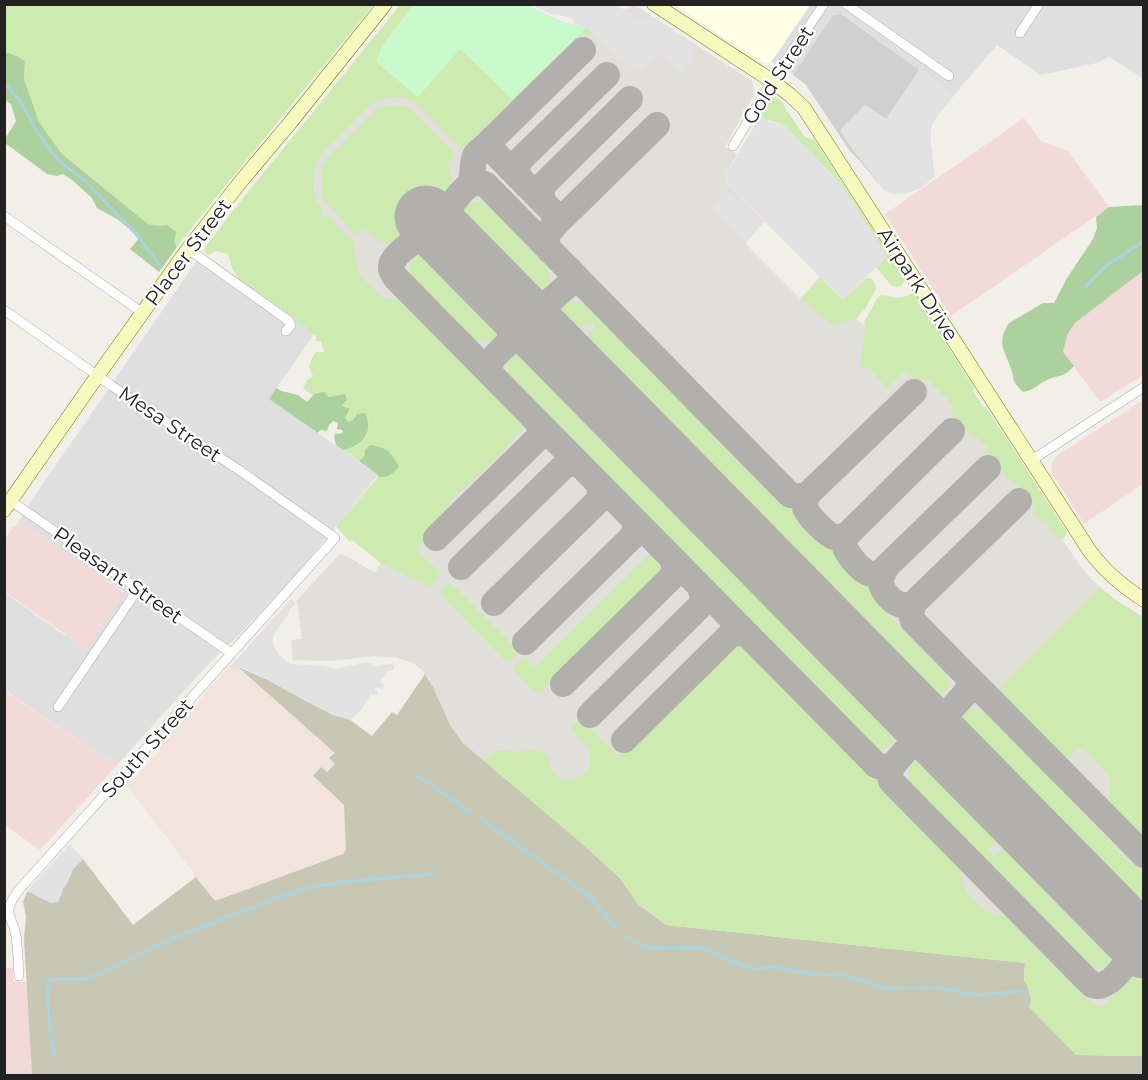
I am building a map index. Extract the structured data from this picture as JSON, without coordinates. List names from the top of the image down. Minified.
{"streets":{"street":["Gold Street","Placer Street","Airpark Drive","Mesa Street","Pleasant Street","South Street"]},"crossings":[["Gold Street","Airpark Drive"],["Placer Street","Mesa Street"],["Placer Street","Pleasant Street"],["Mesa Street","South Street"],["Pleasant Street","South Street"]]}
